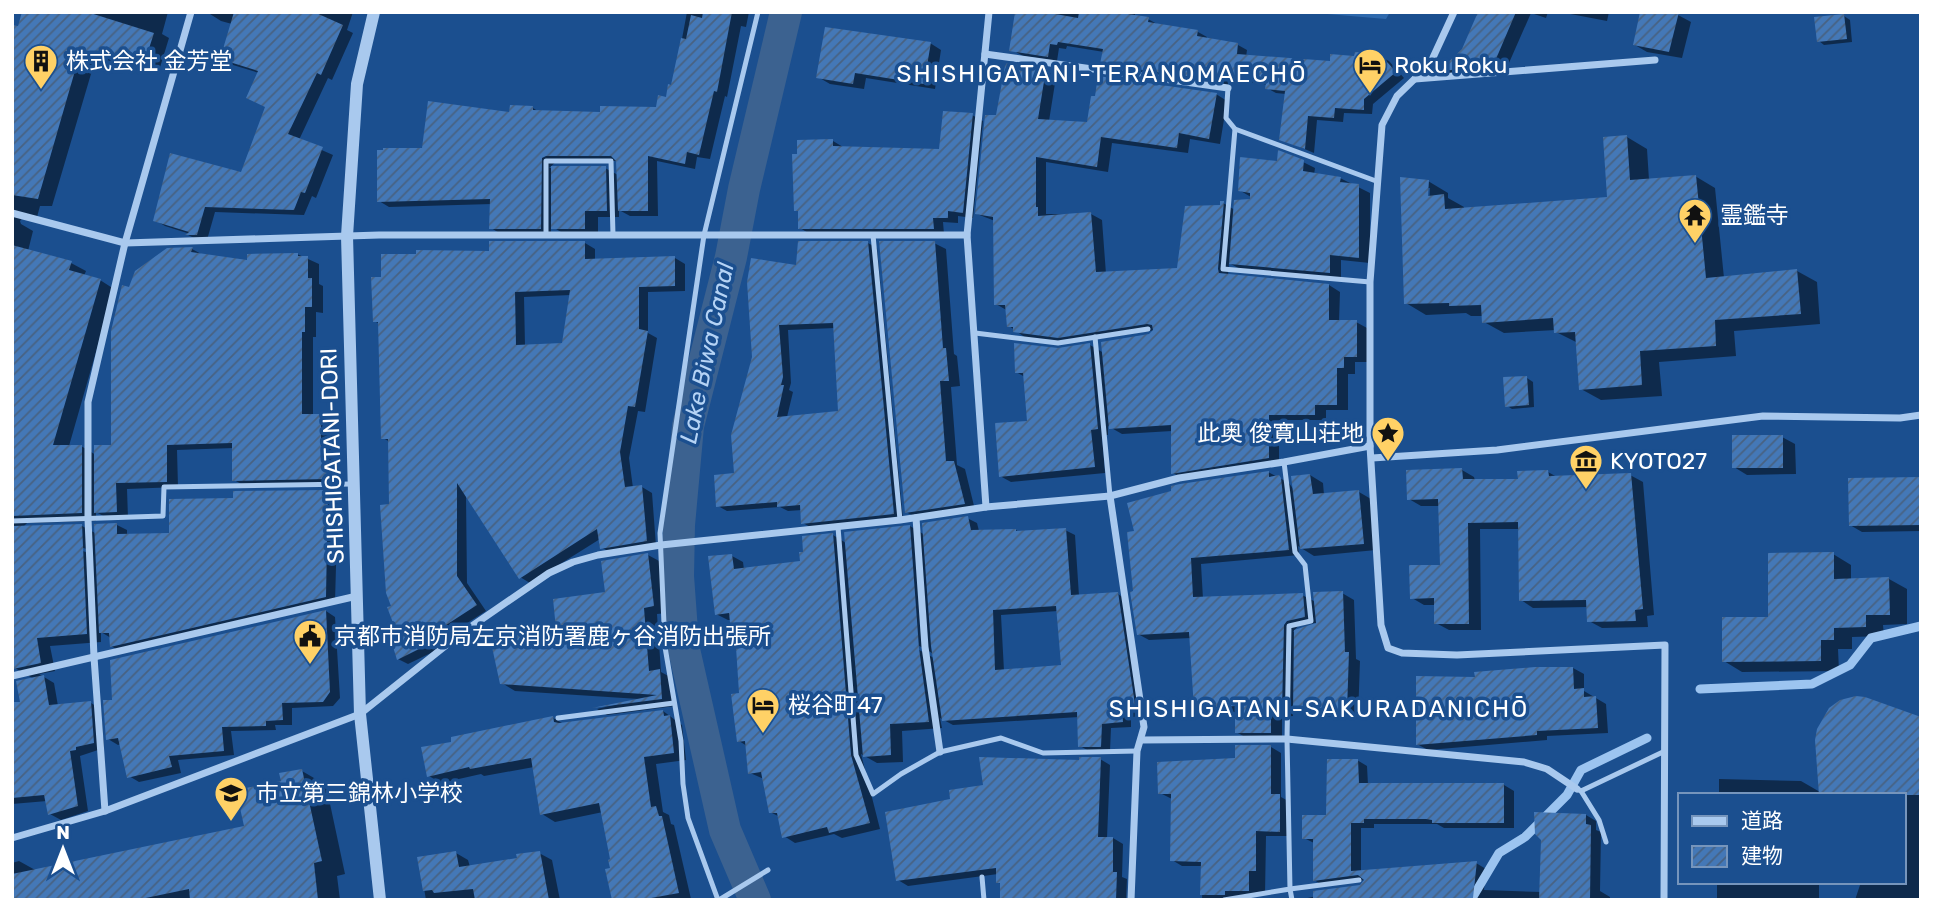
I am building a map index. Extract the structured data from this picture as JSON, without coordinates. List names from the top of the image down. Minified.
{"streets":{"street":["SHISHIGATANI-DORI"]},"districts":["SHISHIGATANI-TERANOMAECHŌ","SHISHIGATANI-SAKURADANICHŌ"],"water":["Lake Biwa Canal"],"places":{"building":["株式会社 金芳堂"],"hotel":["Roku Roku","桜谷町47"],"temple":["霊鑑寺"],"place":["此奥 俊寛山荘地"],"museum":["KYOTO27"],"public building":["京都市消防局左京消防署鹿ヶ谷消防出張所"],"school or university":["市立第三錦林小学校"]},"legend":["道路","建物"],"north":"top"}
